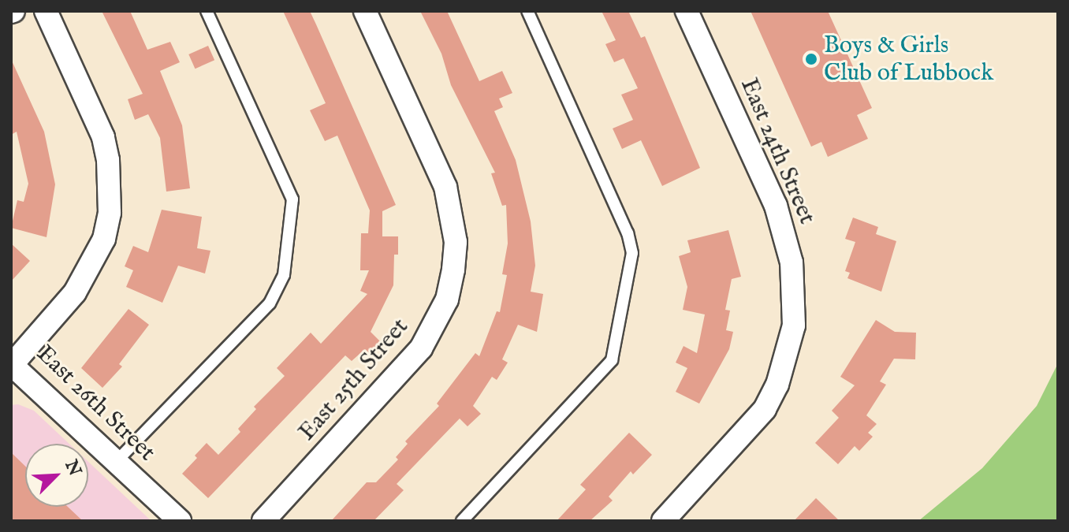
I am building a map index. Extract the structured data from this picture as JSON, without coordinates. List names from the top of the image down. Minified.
{"streets":{"street":["East 24th Street","East 25th Street","East 26th Street"]},"places":["Boys & Girls Club of Lubbock"],"north":"top right"}
